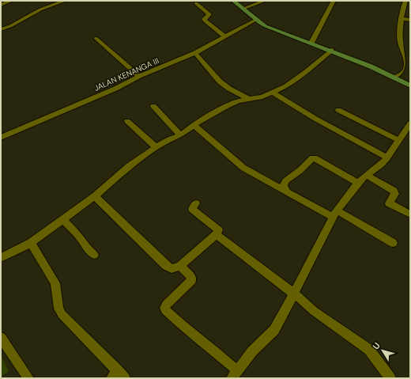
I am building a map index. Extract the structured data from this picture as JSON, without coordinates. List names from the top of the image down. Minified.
{"streets":{"street":["JALAN KENANGA III"]},"north":"top left"}
